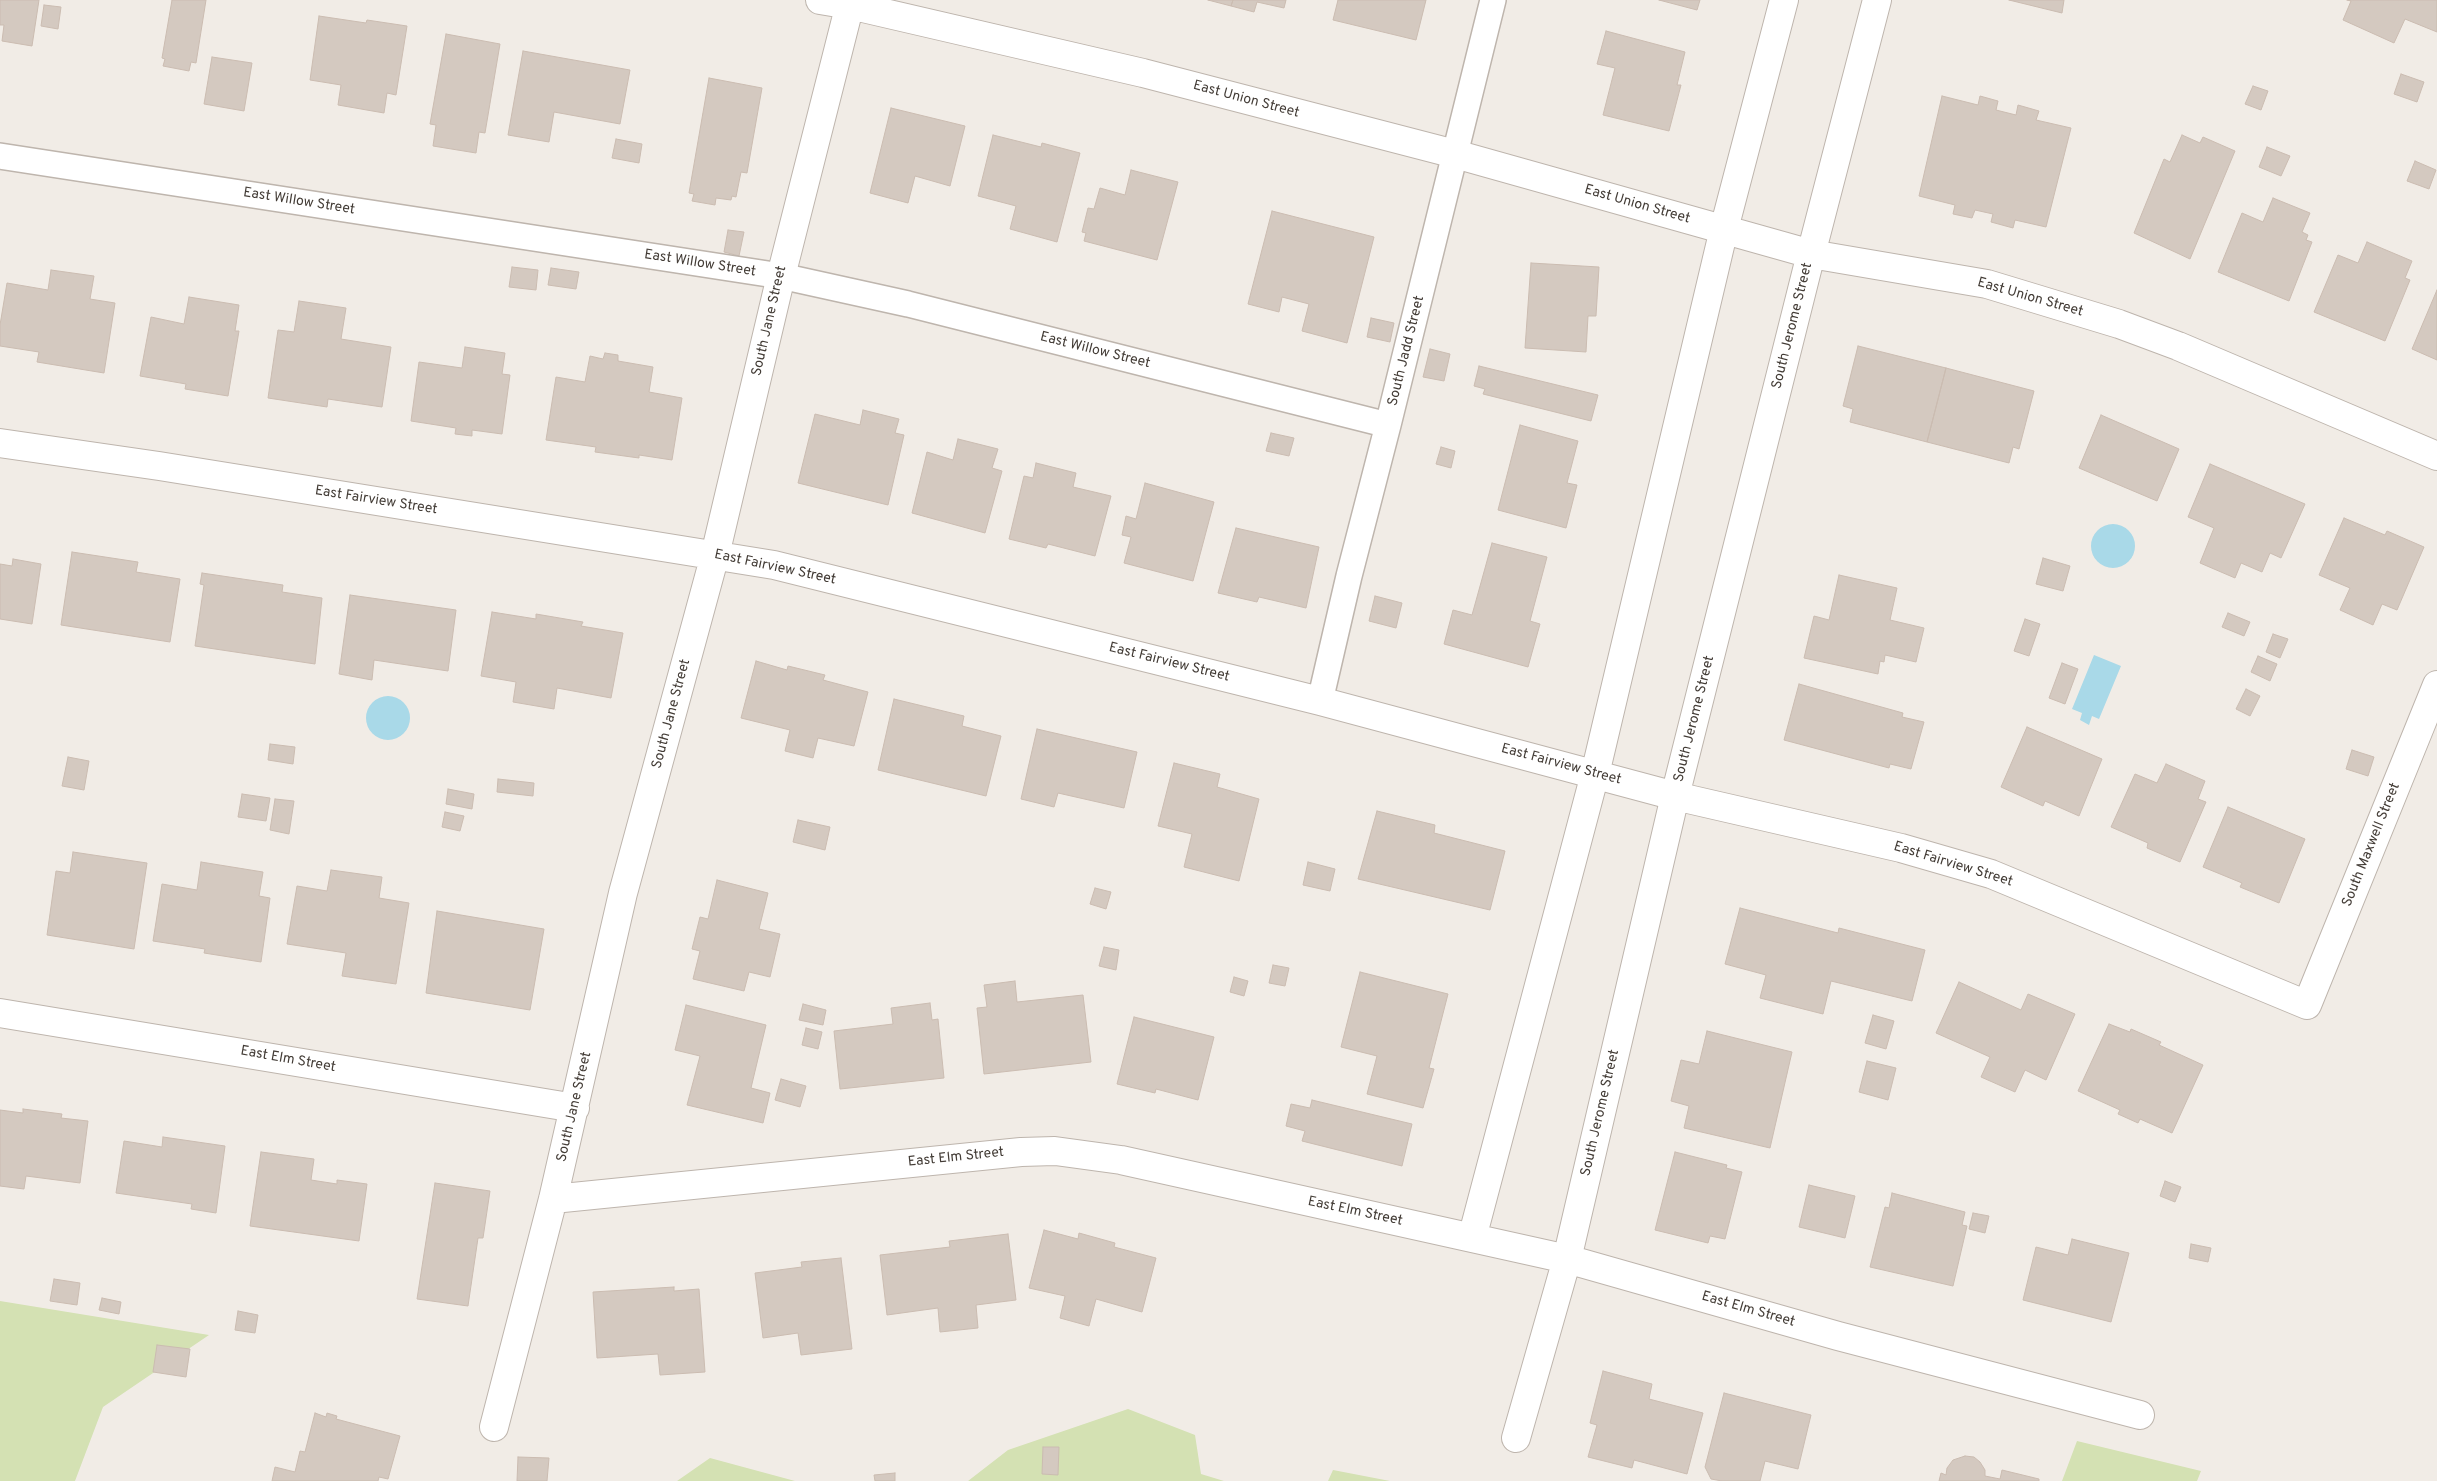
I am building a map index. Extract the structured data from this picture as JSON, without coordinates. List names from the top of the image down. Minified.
{"streets":{"street":["East Union Street","South Jane Street","South Jerome Street","East Fairview Street","South Maxwell Street","East Elm Street"],"lane":["East Willow Street","South Jadd Street"]},"crossings":[["East Union Street","South Jane Street"],["East Union Street","South Jerome Street"],["East Union Street","South Jadd Street"],["East Willow Street","South Jane Street"],["East Willow Street","South Jadd Street"],["South Jane Street","East Fairview Street"],["South Jane Street","East Elm Street"],["South Jerome Street","East Fairview Street"],["South Jerome Street","East Elm Street"],["South Jadd Street","East Fairview Street"],["East Fairview Street","South Maxwell Street"]]}
